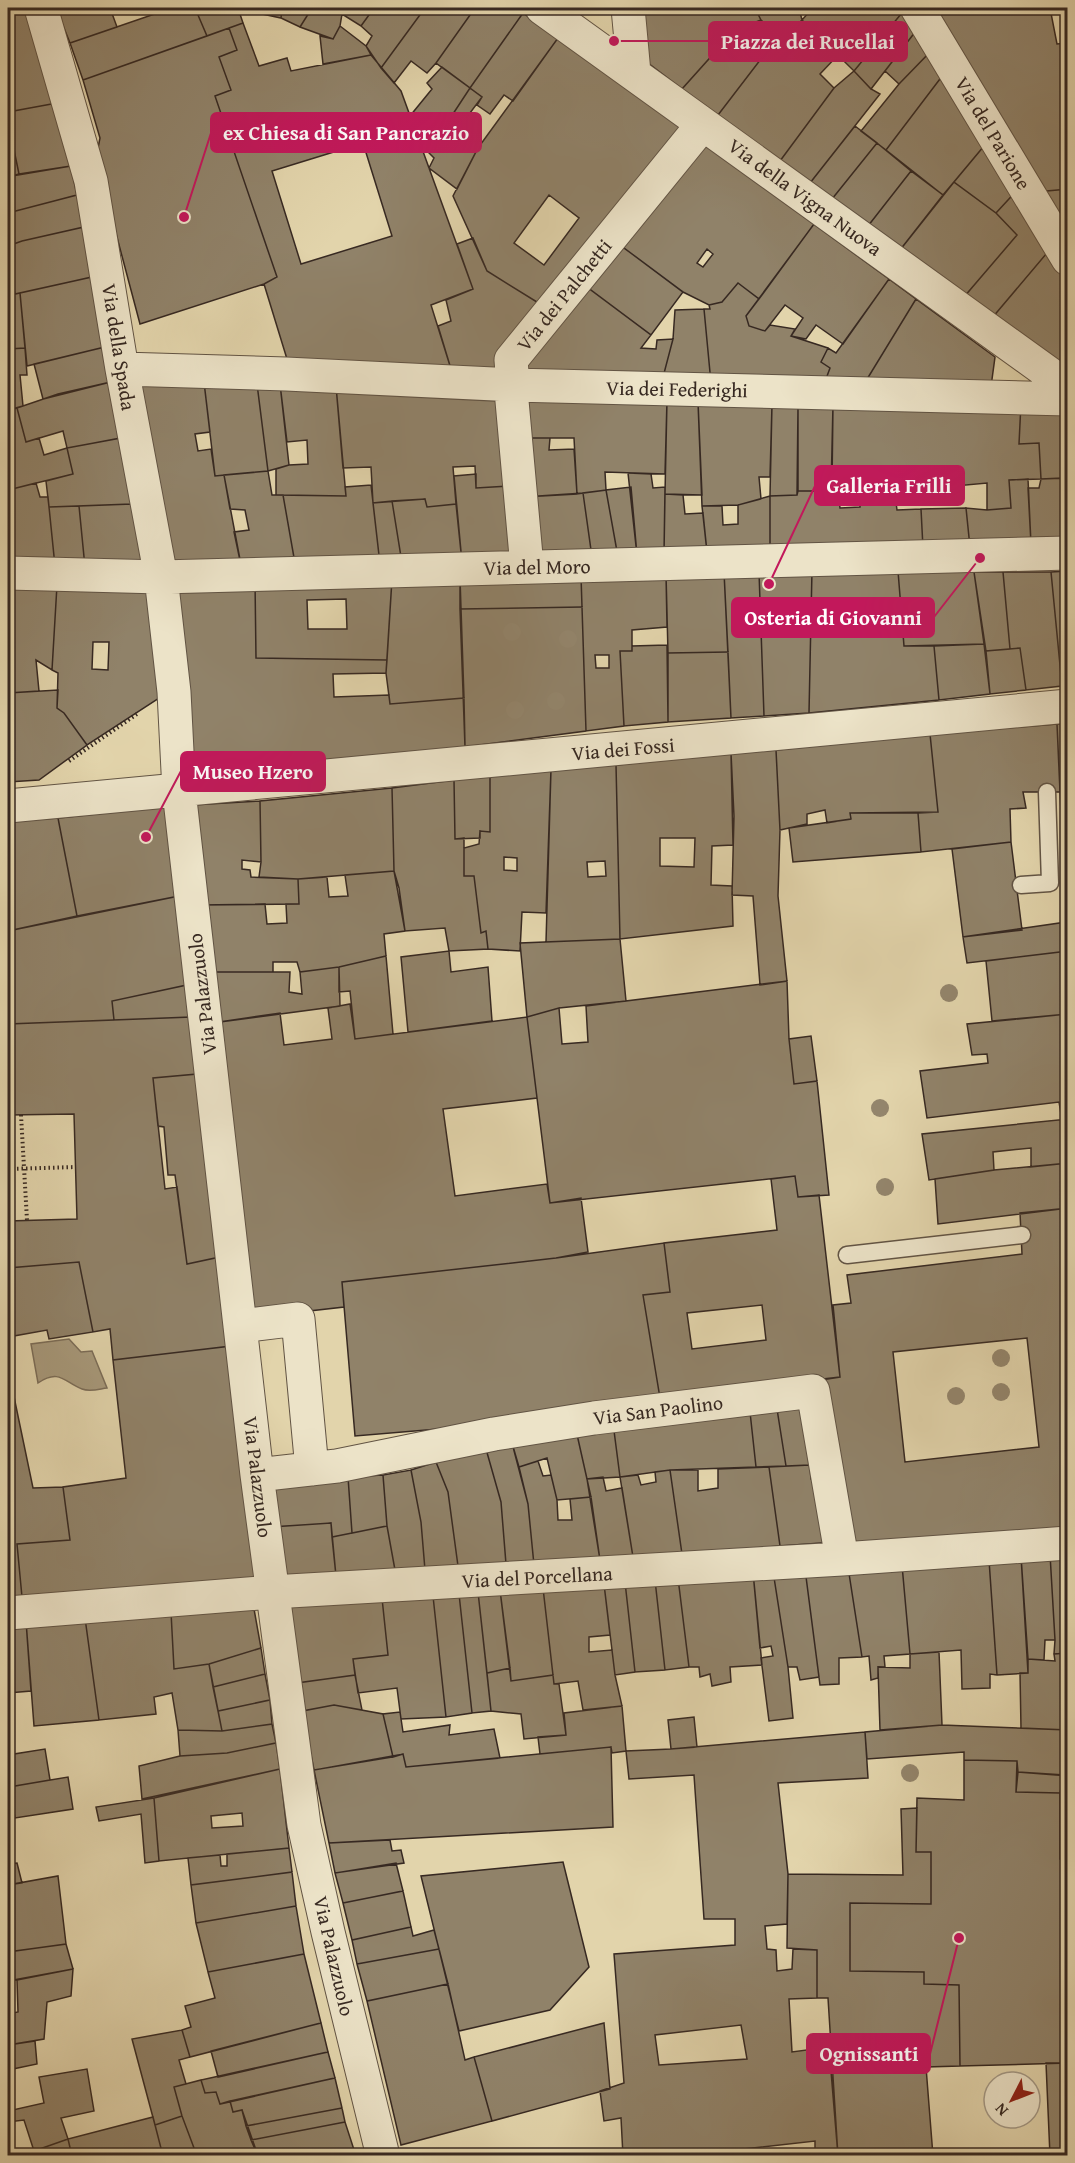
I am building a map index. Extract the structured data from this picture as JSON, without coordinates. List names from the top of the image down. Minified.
{"streets":{"street":["Via del Parione","Via della Vigna Nuova","Via dei Palchetti","Via della Spada","Via dei Federighi","Via del Moro","Via dei Fossi","Via Palazzuolo","Via San Paolino","Via del Porcellana"]},"crossings":[["Via della Vigna Nuova","Via dei Palchetti"],["Via dei Palchetti","Via dei Federighi"],["Via dei Palchetti","Via del Moro"],["Via della Spada","Via dei Federighi"],["Via della Spada","Via del Moro"],["Via della Spada","Via Palazzuolo"],["Via dei Fossi","Via Palazzuolo"],["Via Palazzuolo","Via San Paolino"],["Via Palazzuolo","Via del Porcellana"],["Via San Paolino","Via del Porcellana"]],"places":["Piazza dei Rucellai","ex Chiesa di San Pancrazio","Osteria di Giovanni","Galleria Frilli","Museo Hzero","Ognissanti"],"north":"bottom left"}
